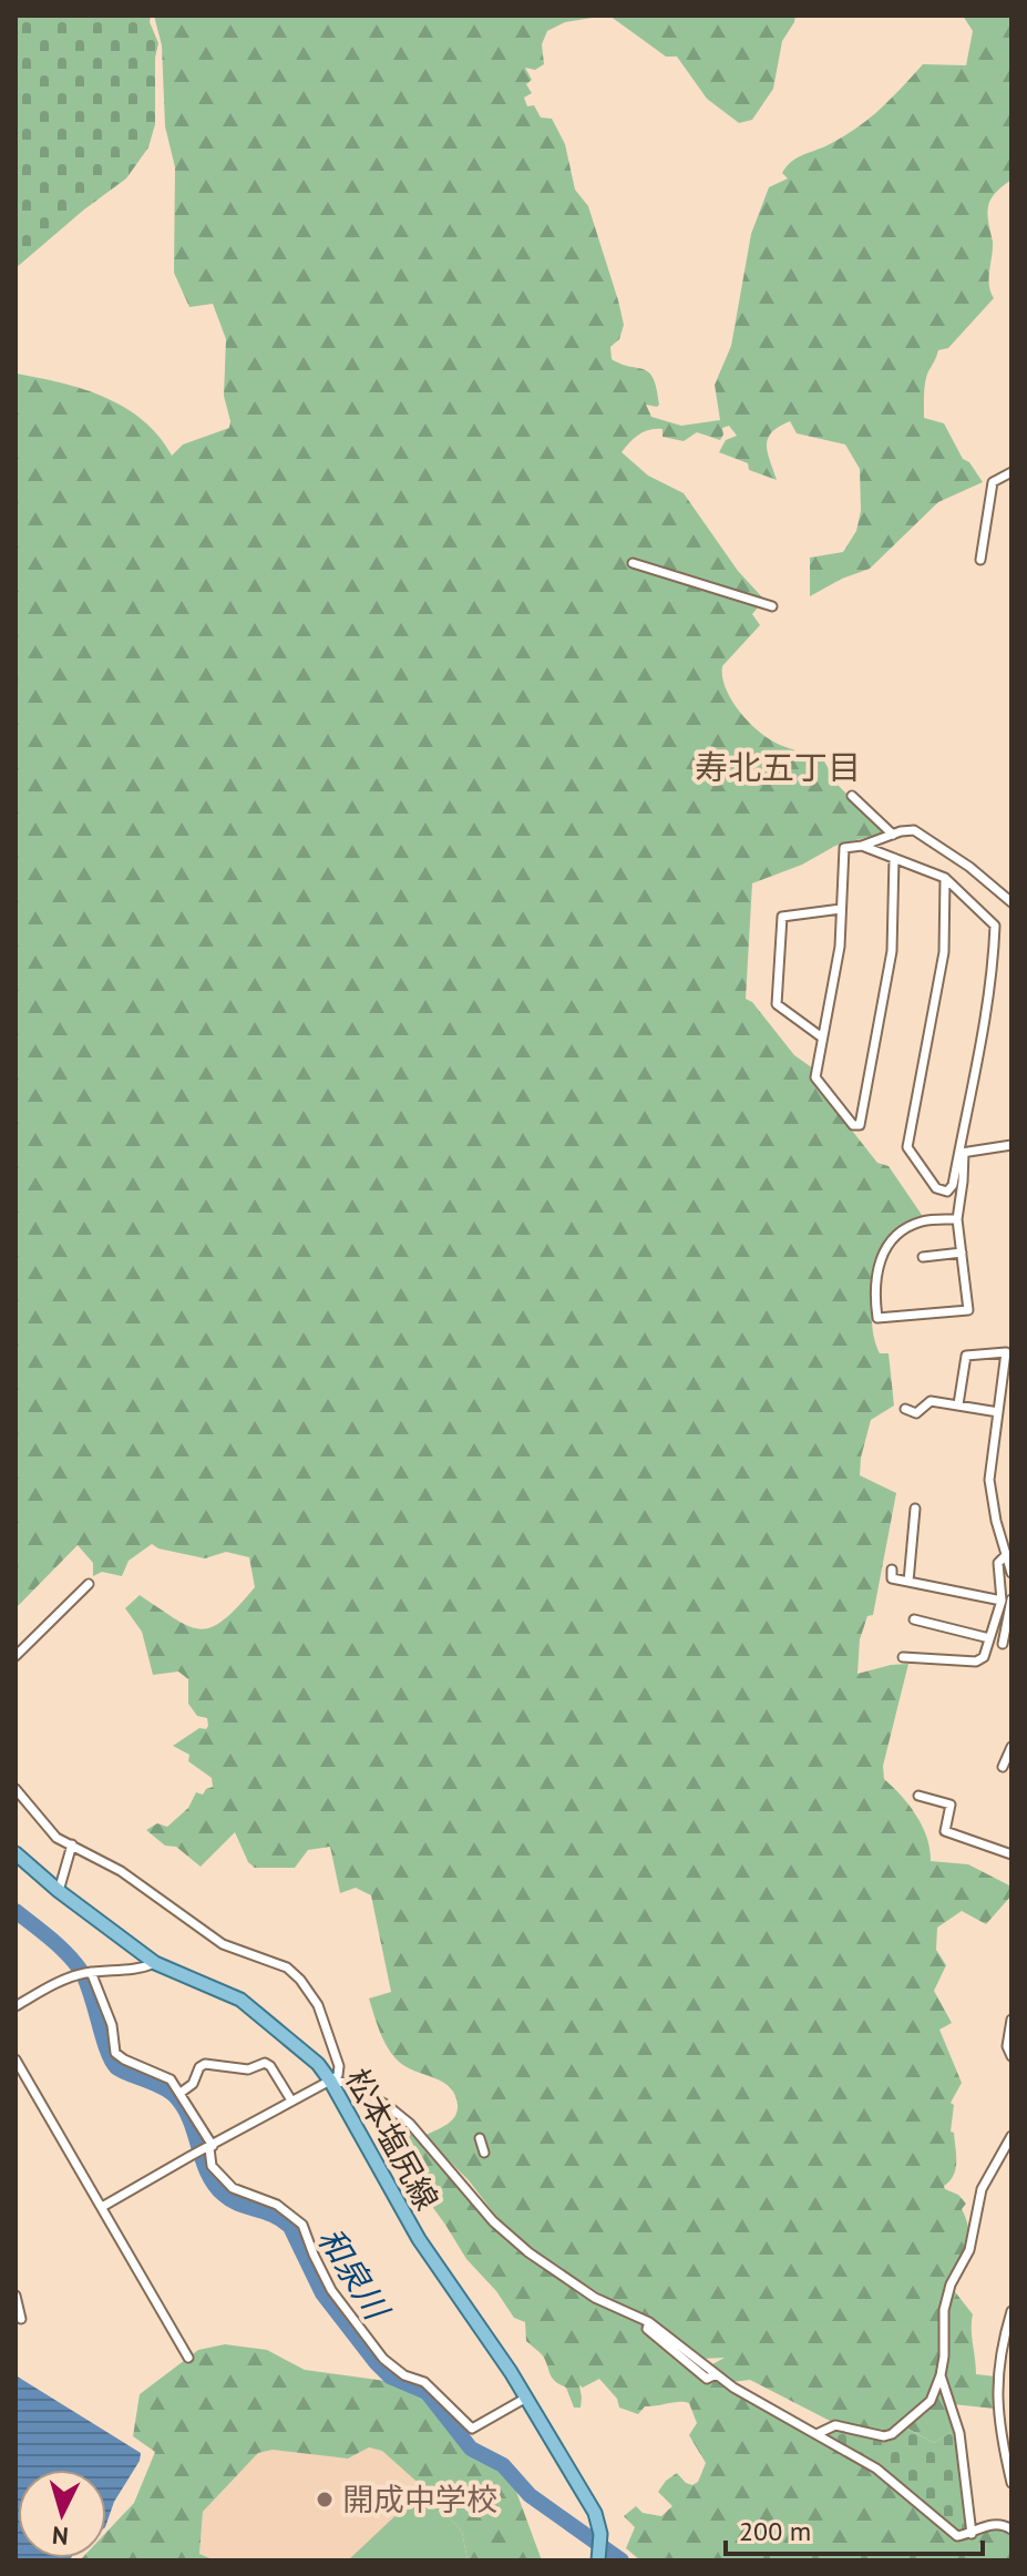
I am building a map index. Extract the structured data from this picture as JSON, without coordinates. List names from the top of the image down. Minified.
{"streets":{"main road":["松本塩尻線"]},"districts":["寿北五丁目"],"water":["和泉川"],"places":["開成中学校"],"scale_bar":"200 m","north":"bottom"}
